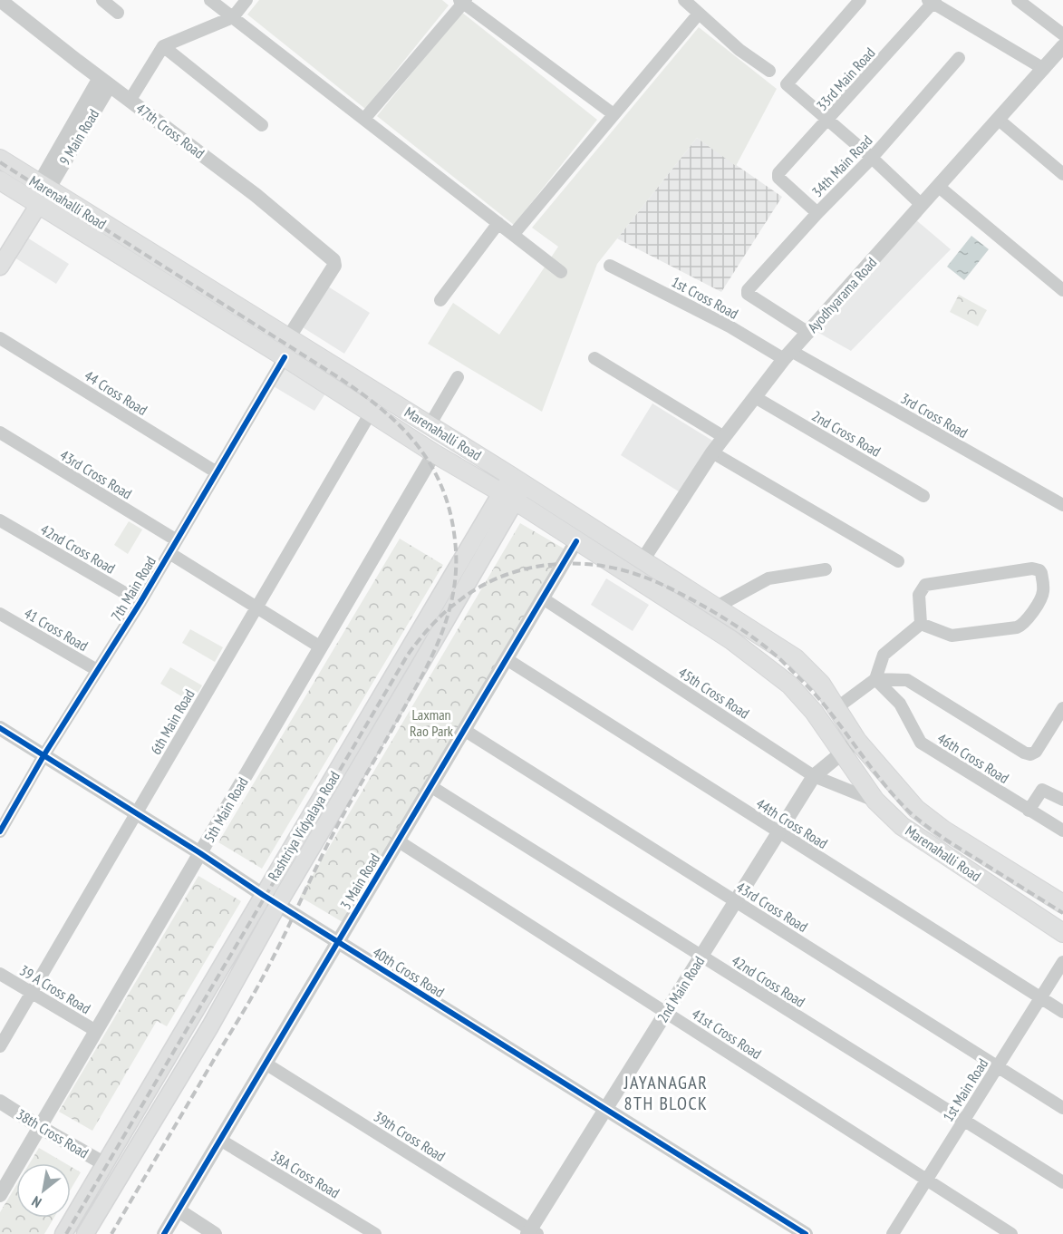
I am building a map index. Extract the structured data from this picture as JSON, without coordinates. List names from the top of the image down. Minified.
{"streets":{"main road":["Marenahalli Road","Rashtriya Vidyalaya Road"],"street":["33rd Main Road","47th Cross Road","34th Main Road","Ayodhyarama Road","1st Cross Road","44 Cross Road","3rd Cross Road","2nd Cross Road","43rd Cross Road","42nd Cross Road","7th Main Road","41 Cross Road","45th Cross Road","6th Main Road","46th Cross Road","5th Main Road","44th Cross Road","3 Main Road","40th Cross Road","39 A Cross Road","2nd Main Road","41st Cross Road","1st Main Road","38th Cross Road","39th Cross Road","38A Cross Road"]},"crossings":[["33rd Main Road","34th Main Road"],["47th Cross Road","Marenahalli Road"],["34th Main Road","Ayodhyarama Road"],["Marenahalli Road","Ayodhyarama Road"],["Marenahalli Road","7th Main Road"],["Marenahalli Road","45th Cross Road"],["Marenahalli Road","6th Main Road"],["Marenahalli Road","5th Main Road"],["Marenahalli Road","Rashtriya Vidyalaya Road"],["Marenahalli Road","3 Main Road"],["Marenahalli Road","2nd Main Road"],["Ayodhyarama Road","1st Cross Road"],["Ayodhyarama Road","3rd Cross Road"],["Ayodhyarama Road","2nd Cross Road"],["1st Cross Road","3rd Cross Road"],["44 Cross Road","7th Main Road"],["43rd Cross Road","7th Main Road"],["43rd Cross Road","3 Main Road"],["43rd Cross Road","2nd Main Road"],["43rd Cross Road","1st Main Road"],["42nd Cross Road","7th Main Road"],["42nd Cross Road","3 Main Road"],["42nd Cross Road","2nd Main Road"],["42nd Cross Road","1st Main Road"],["7th Main Road","41 Cross Road"],["7th Main Road","40th Cross Road"],["45th Cross Road","3 Main Road"],["45th Cross Road","2nd Main Road"],["6th Main Road","40th Cross Road"],["6th Main Road","39 A Cross Road"],["5th Main Road","40th Cross Road"],["5th Main Road","39 A Cross Road"],["5th Main Road","38th Cross Road"],["44th Cross Road","3 Main Road"],["44th Cross Road","2nd Main Road"],["44th Cross Road","1st Main Road"],["Rashtriya Vidyalaya Road","40th Cross Road"],["Rashtriya Vidyalaya Road","38th Cross Road"],["3 Main Road","40th Cross Road"],["3 Main Road","41st Cross Road"],["3 Main Road","39th Cross Road"],["3 Main Road","38A Cross Road"],["40th Cross Road","2nd Main Road"],["2nd Main Road","41st Cross Road"],["2nd Main Road","39th Cross Road"],["41st Cross Road","1st Main Road"]],"districts":["JAYANAGAR 8TH BLOCK"],"parks":["Laxman Rao Park"],"north":"bottom left"}
